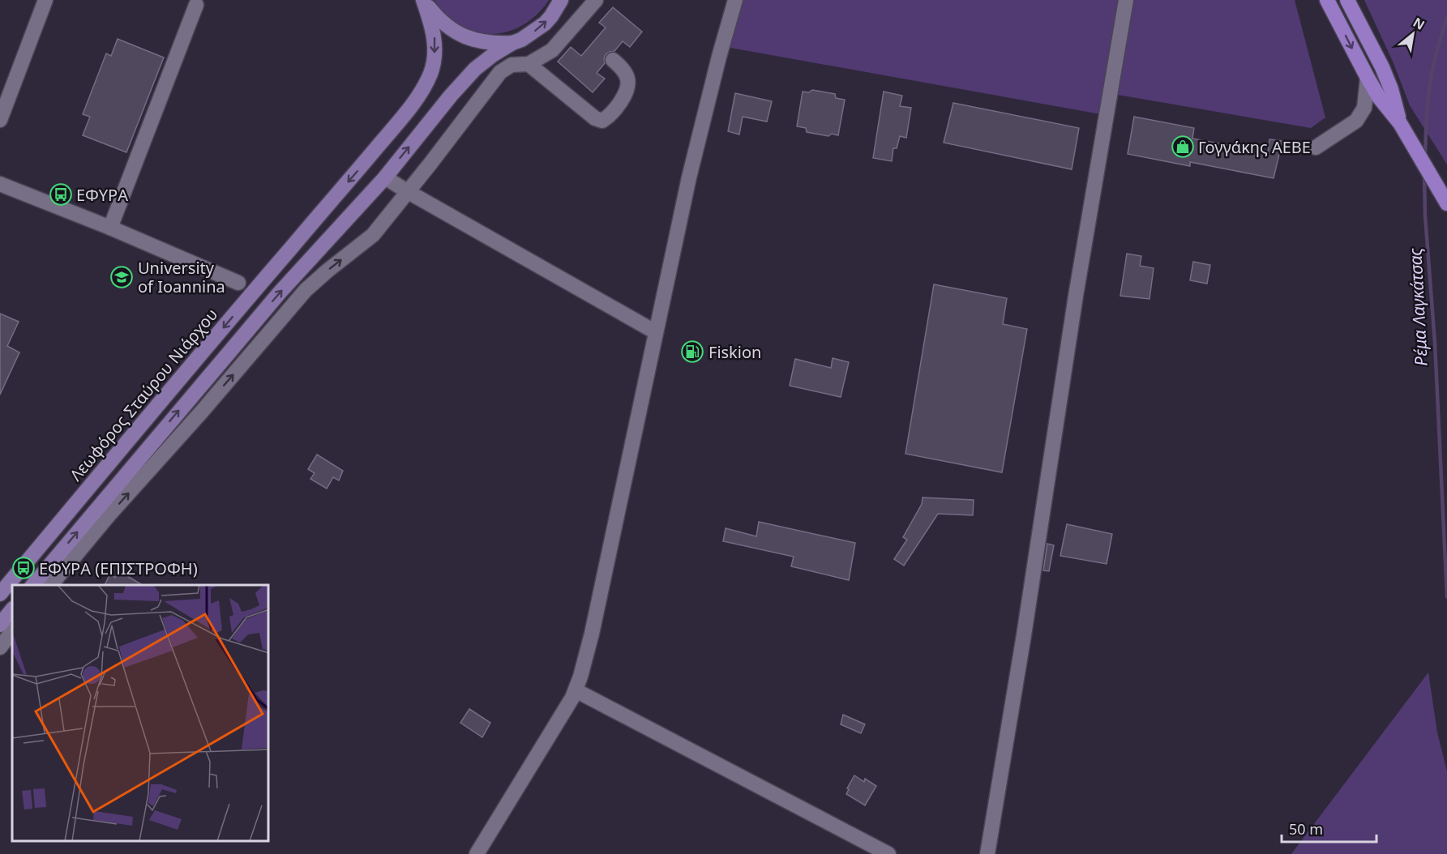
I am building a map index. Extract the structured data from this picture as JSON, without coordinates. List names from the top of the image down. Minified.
{"streets":{"main road":["Λεωφόρος Σταύρου Νιάρχου"]},"water":["Ρέμα Λαγκάτσας"],"places":{"shop":["Γογγάκης ΑΕΒΕ"],"bus stop":["ΕΦΥΡΑ","ΕΦΥΡΑ (ΕΠΙΣΤΡΟΦΗ)"],"school or university":["University of Ioannina"],"fuel station":["Fiskion"]},"scale_bar":"50 m","north":"top right"}
